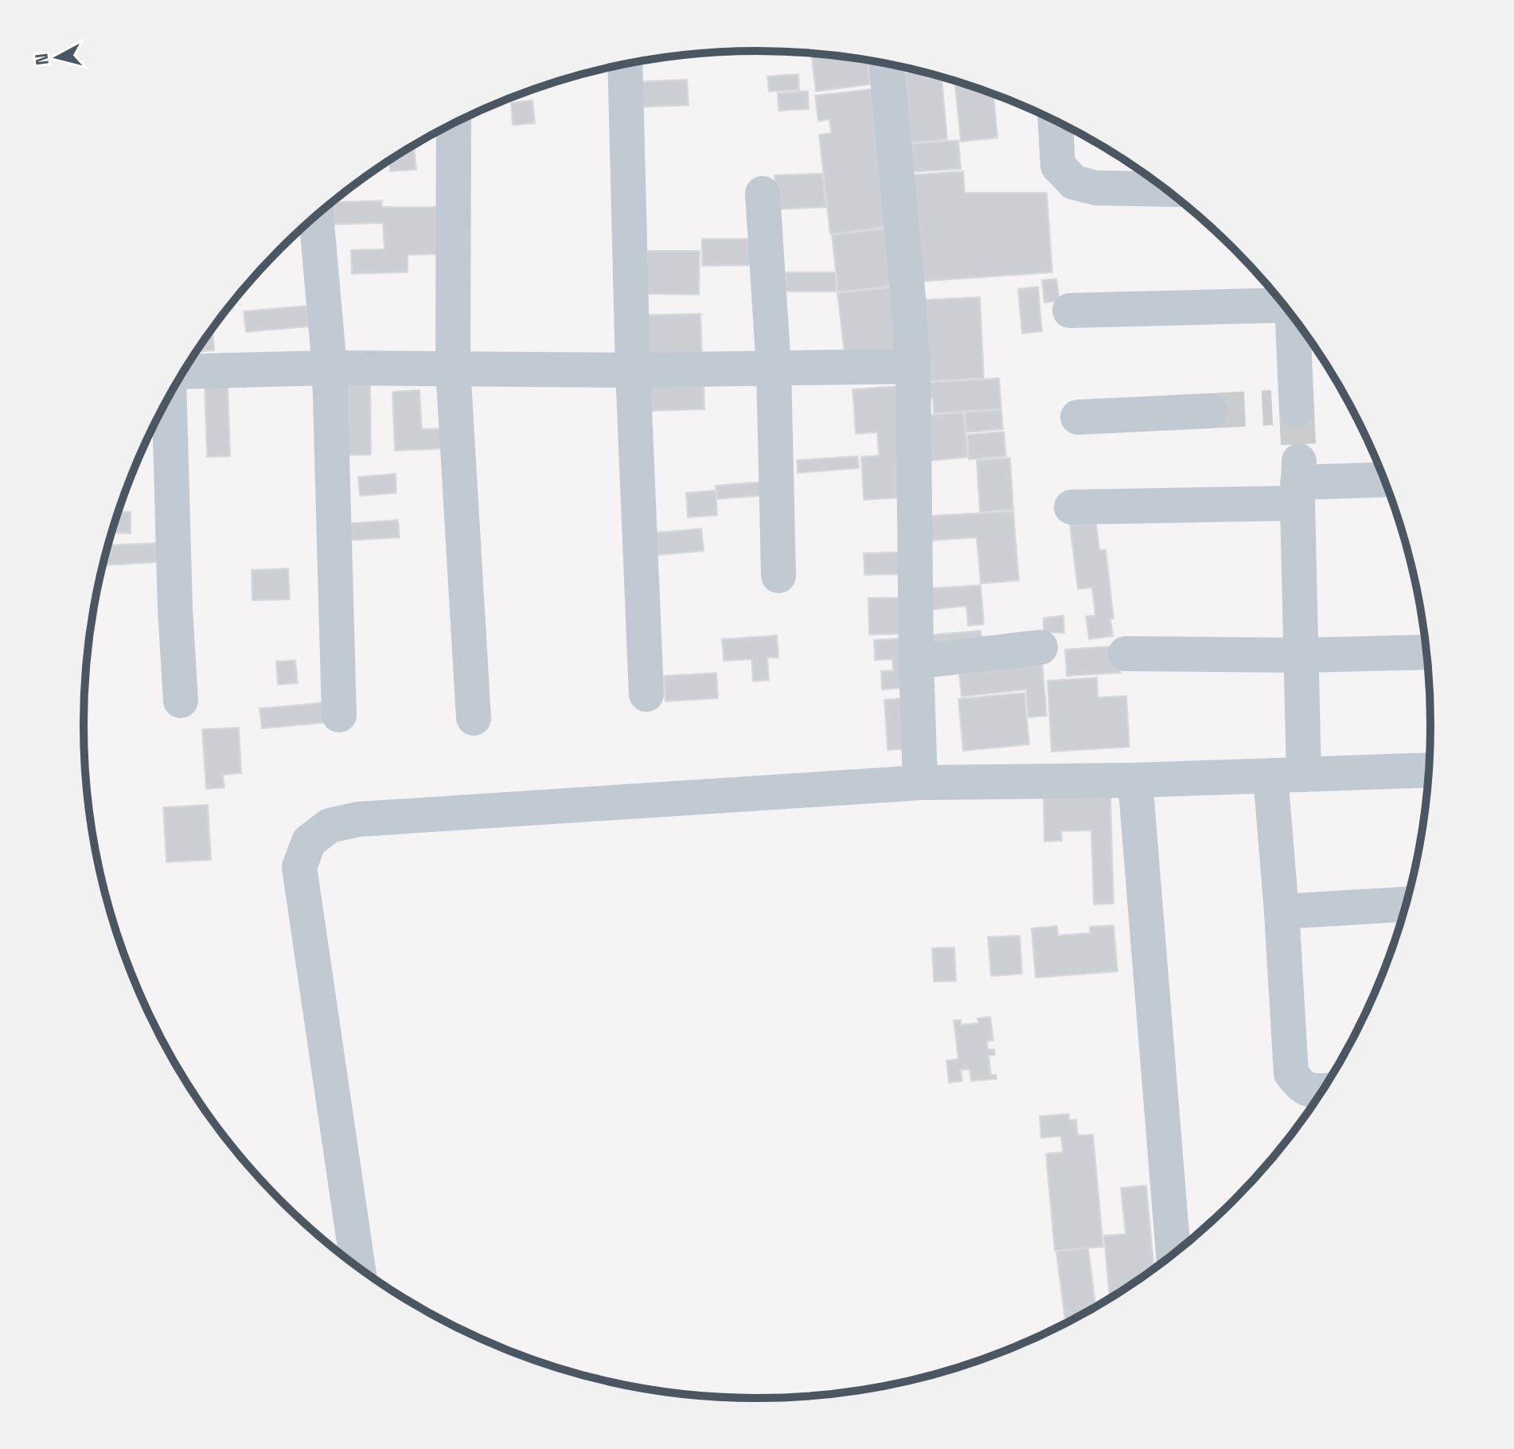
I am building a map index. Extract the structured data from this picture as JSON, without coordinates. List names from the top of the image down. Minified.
{"north":"left"}
